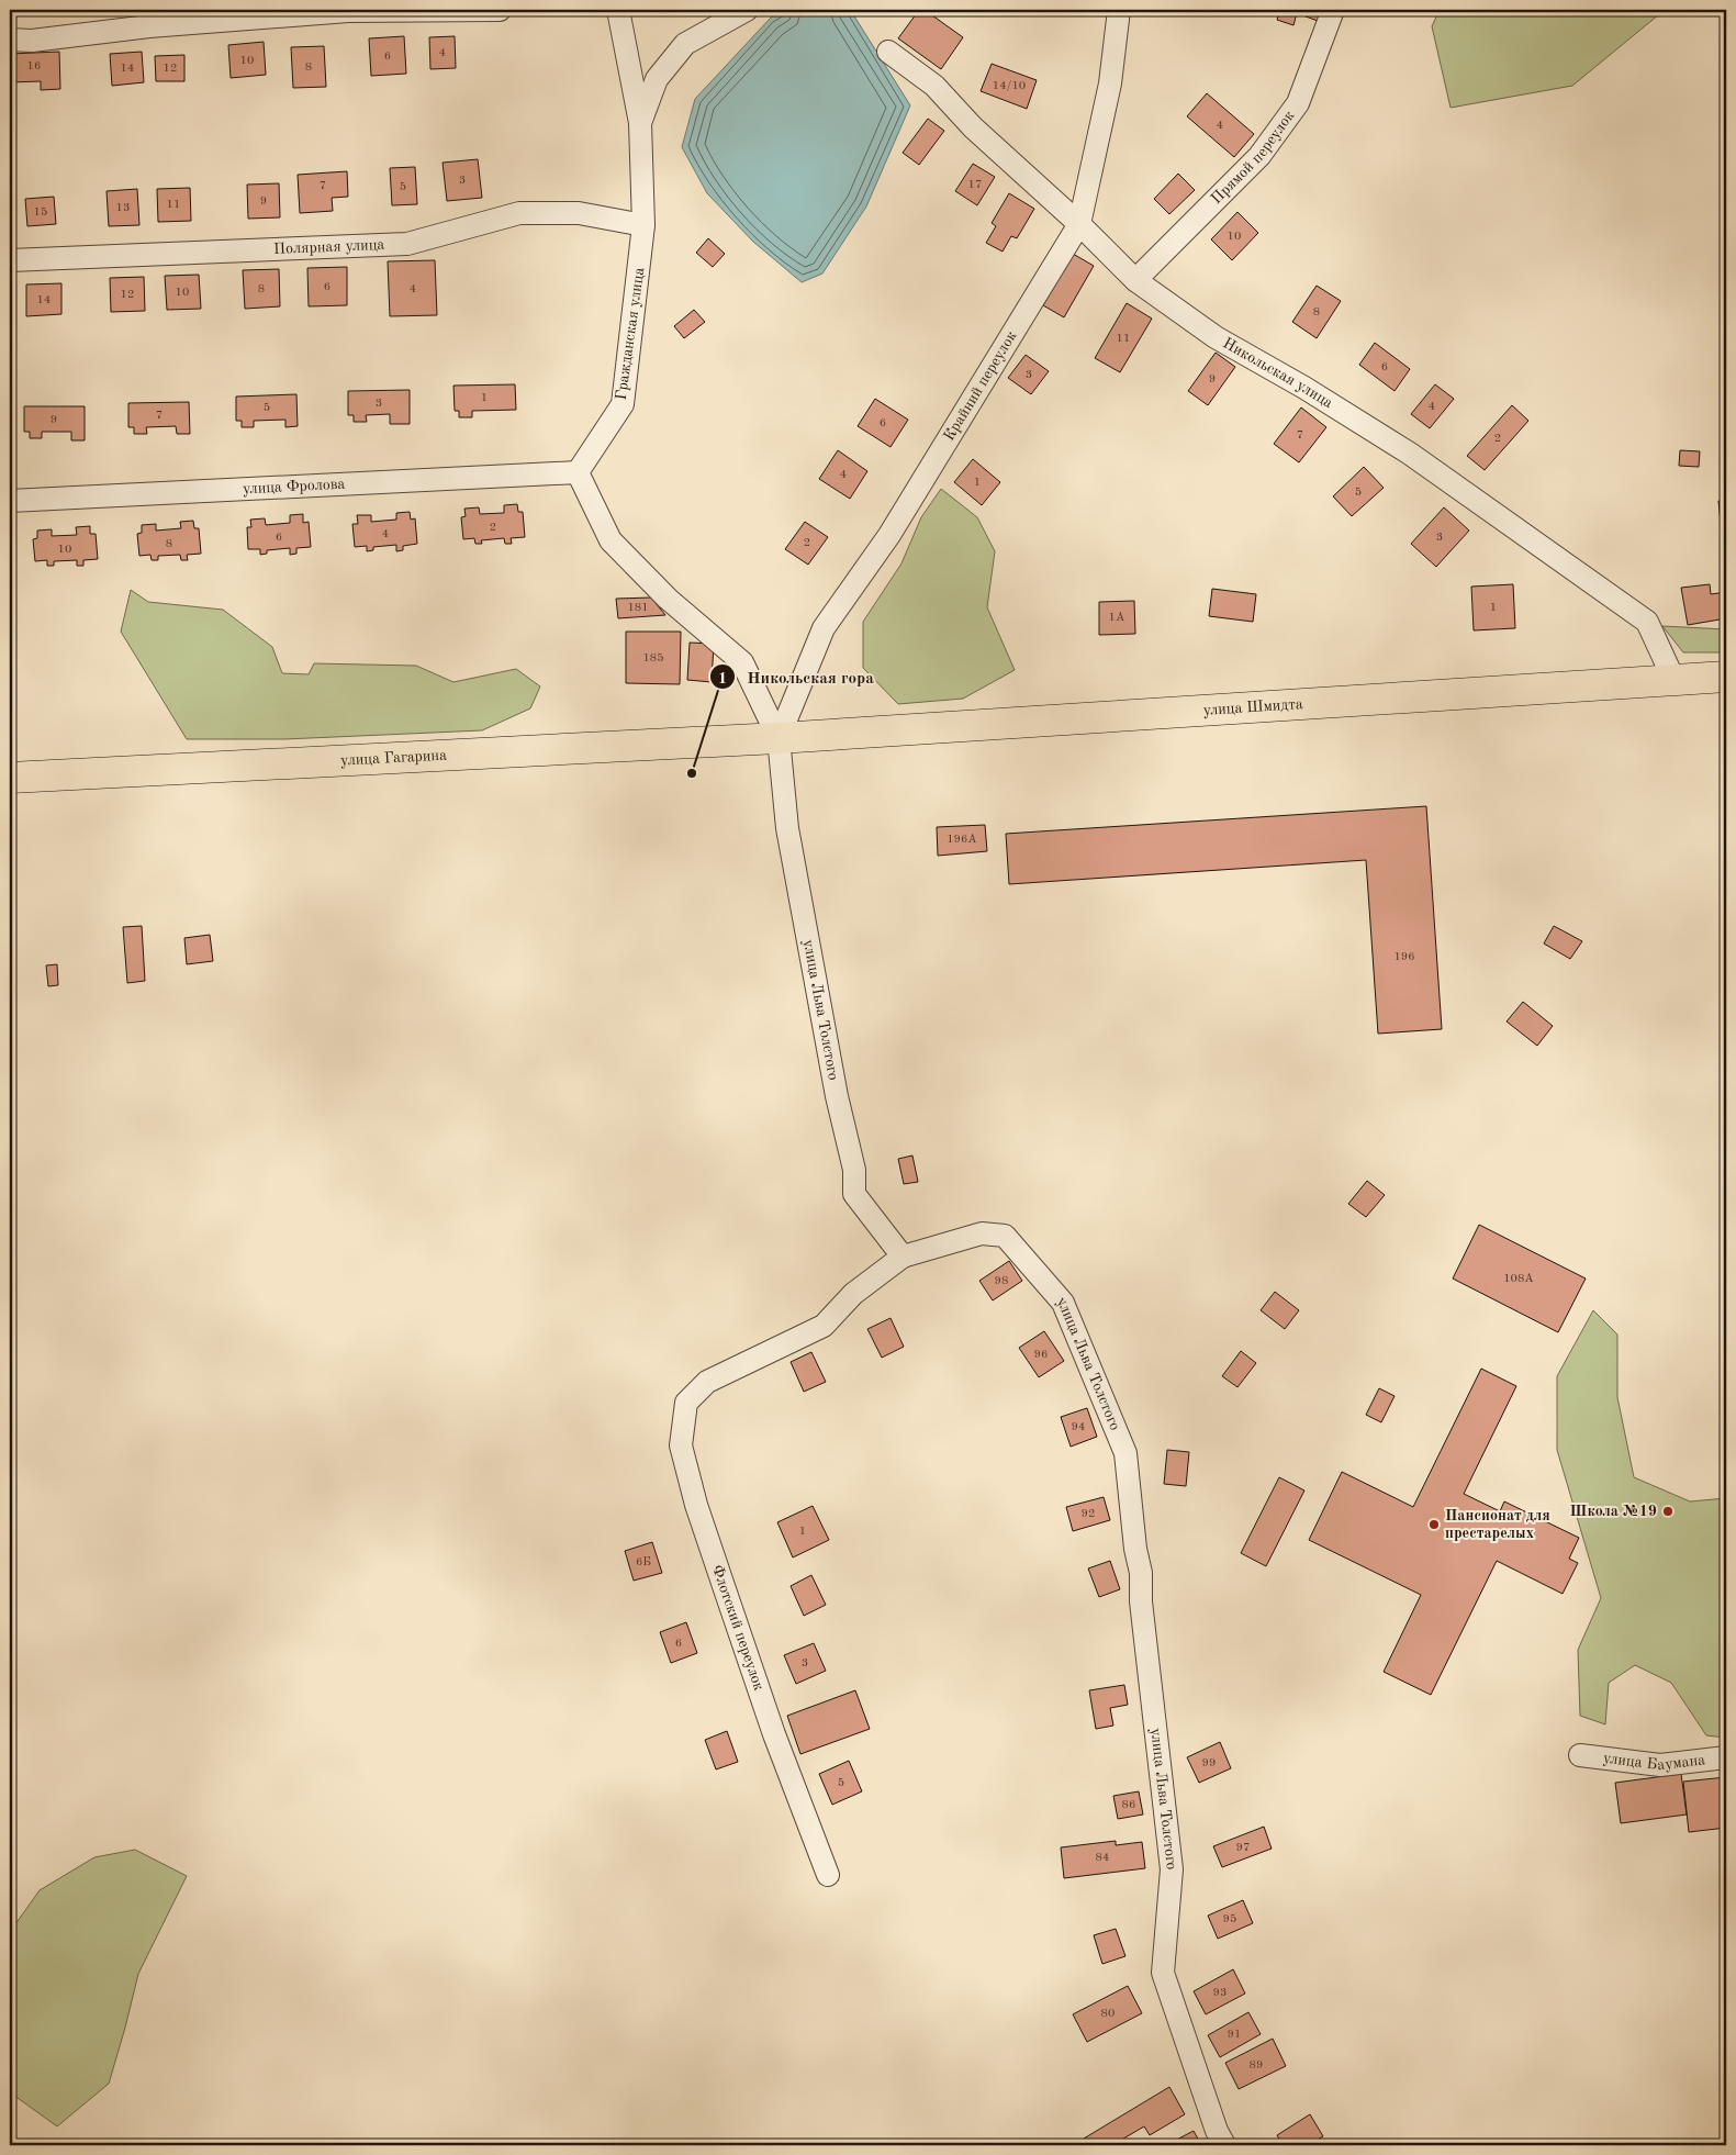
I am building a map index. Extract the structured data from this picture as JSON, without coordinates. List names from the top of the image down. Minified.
{"streets":{"main road":["улица Шмидта","улица Гагарина"],"street":["Прямой переулок","Полярная улица","Гражданская улица","Никольская улица","Крайний переулок","улица Фролова","улица Льва Толстого","Флотский переулок","улица Баумана"]},"crossings":[["Прямой переулок","Никольская улица"],["Полярная улица","Гражданская улица"],["Гражданская улица","улица Фролова"],["Никольская улица","Крайний переулок"],["Никольская улица","улица Шмидта"],["Крайний переулок","улица Шмидта"],["Крайний переулок","улица Гагарина"],["Крайний переулок","улица Льва Толстого"],["улица Шмидта","улица Гагарина"],["улица Шмидта","улица Льва Толстого"],["улица Гагарина","улица Льва Толстого"],["улица Льва Толстого","Флотский переулок"]],"places":["Никольская гора","Школа №19","Пансионат для престарелых"],"house_numbers":["4","6","10","16","8","14","12","14/10","4","3","17","7","5","9","11","13","15","10","6","8","4","10","12","14","8","11","6","3","9","1","3","4","5","7","9","6","7","2","4","1","5","2","4","6","3","2","8","10","181","1","1А","185","196А","196","108А","98","96","94","92","1","6Б","6","3","99","5","86","97","84","95","93","80","91","89"]}
